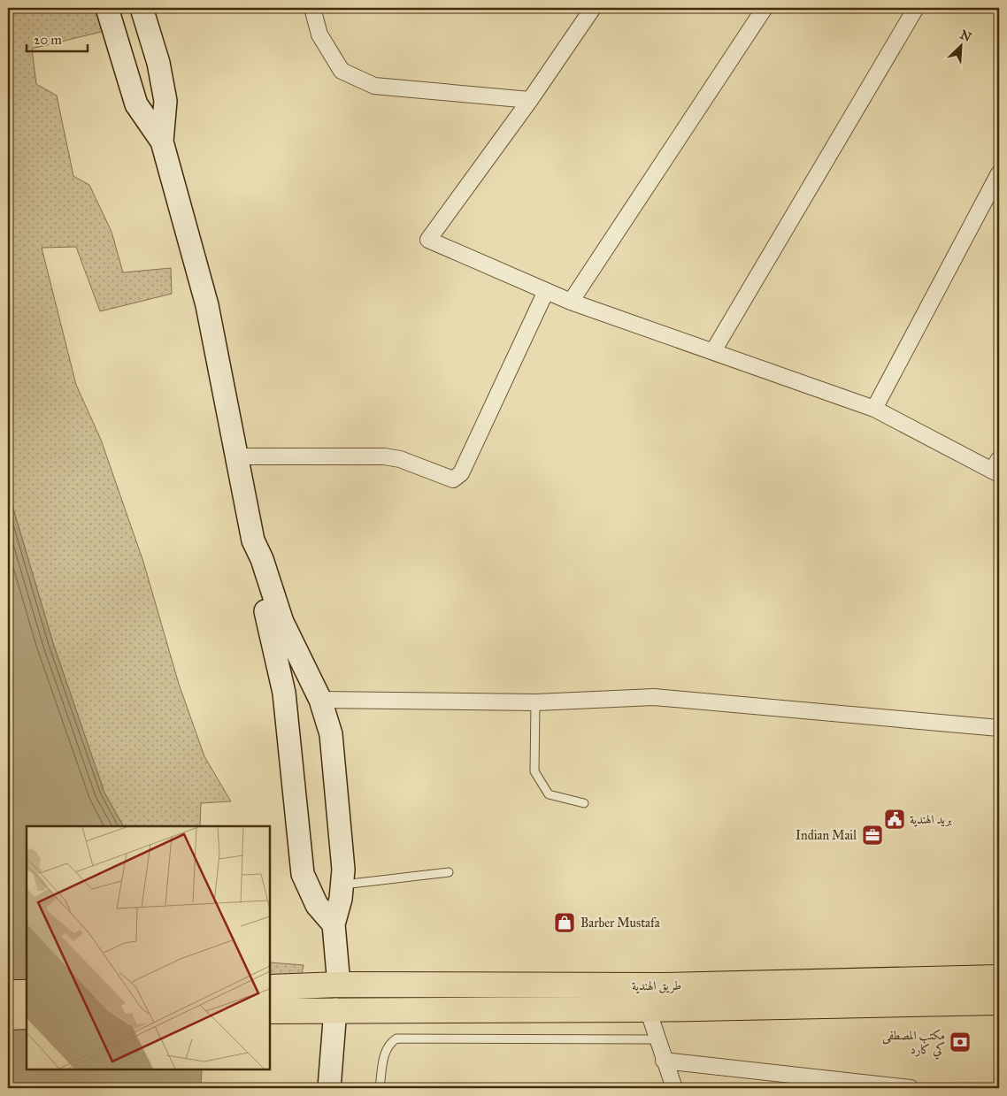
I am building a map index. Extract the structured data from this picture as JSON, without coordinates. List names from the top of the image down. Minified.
{"streets":{"main road":["طريق الهندية"]},"places":{"public building":["بريد الهندية"],"office":["Indian Mail"],"shop":["Barber Mustafa"],"bank":["مكتب المصطفى كي كارد"]},"scale_bar":"20 m","north":"top right"}
